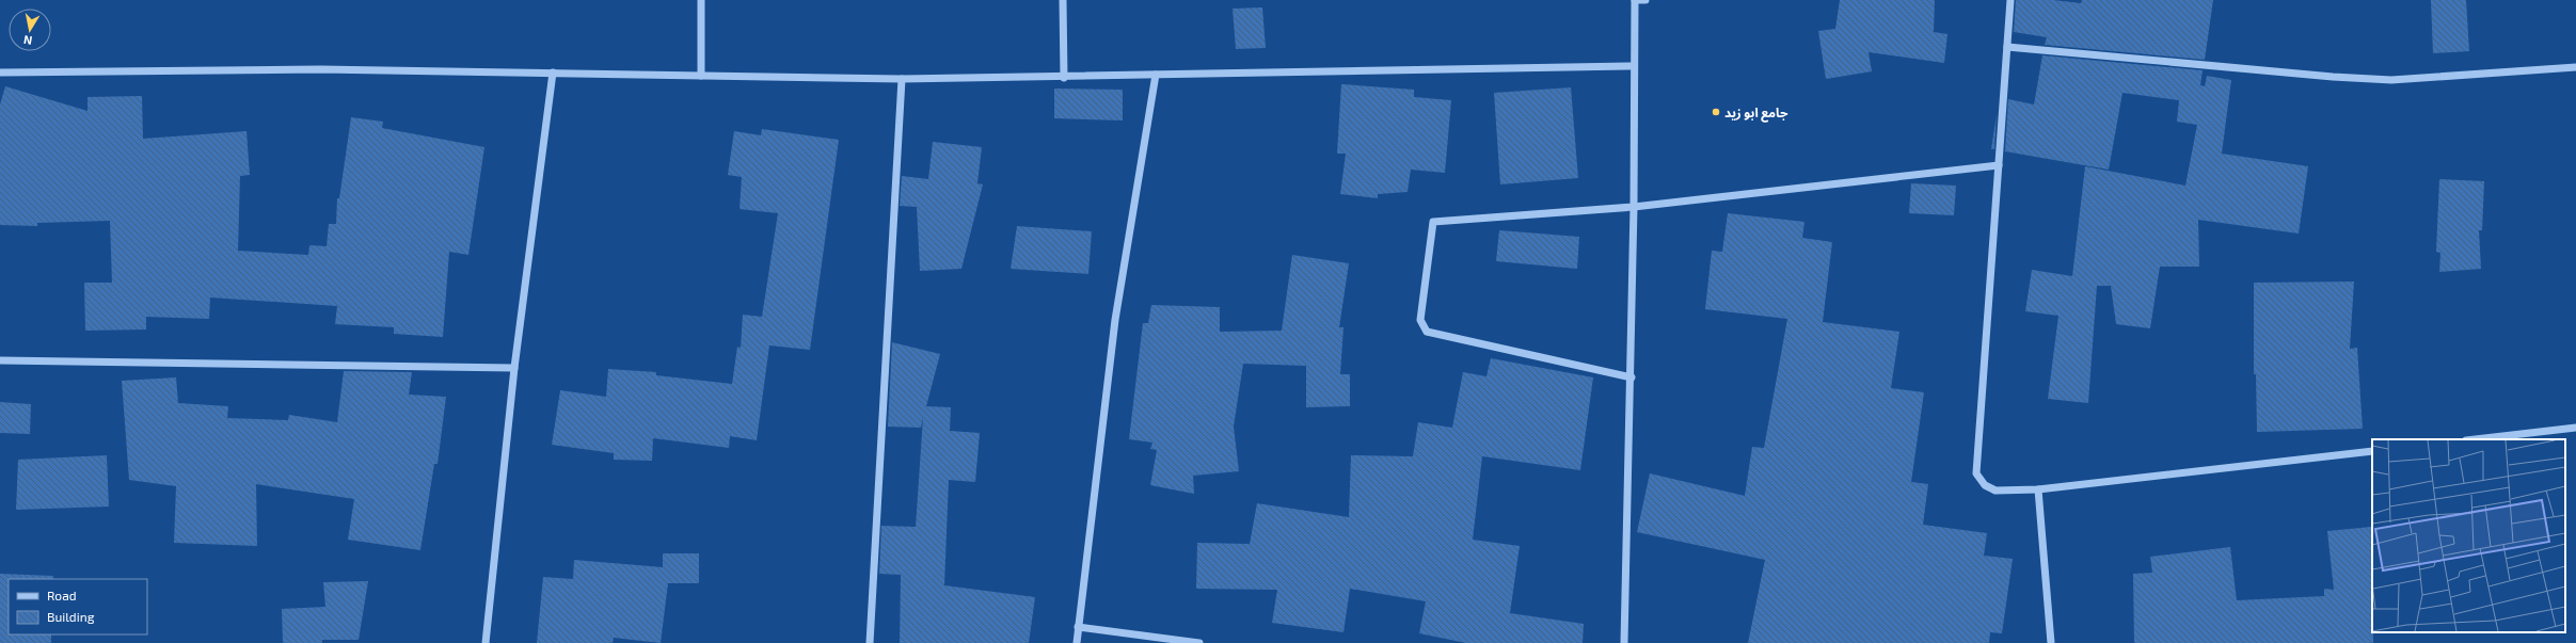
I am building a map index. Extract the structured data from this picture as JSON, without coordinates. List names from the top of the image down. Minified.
{"places":["جامع ابو زيد"],"legend":["Road","Building"],"north":"bottom"}
